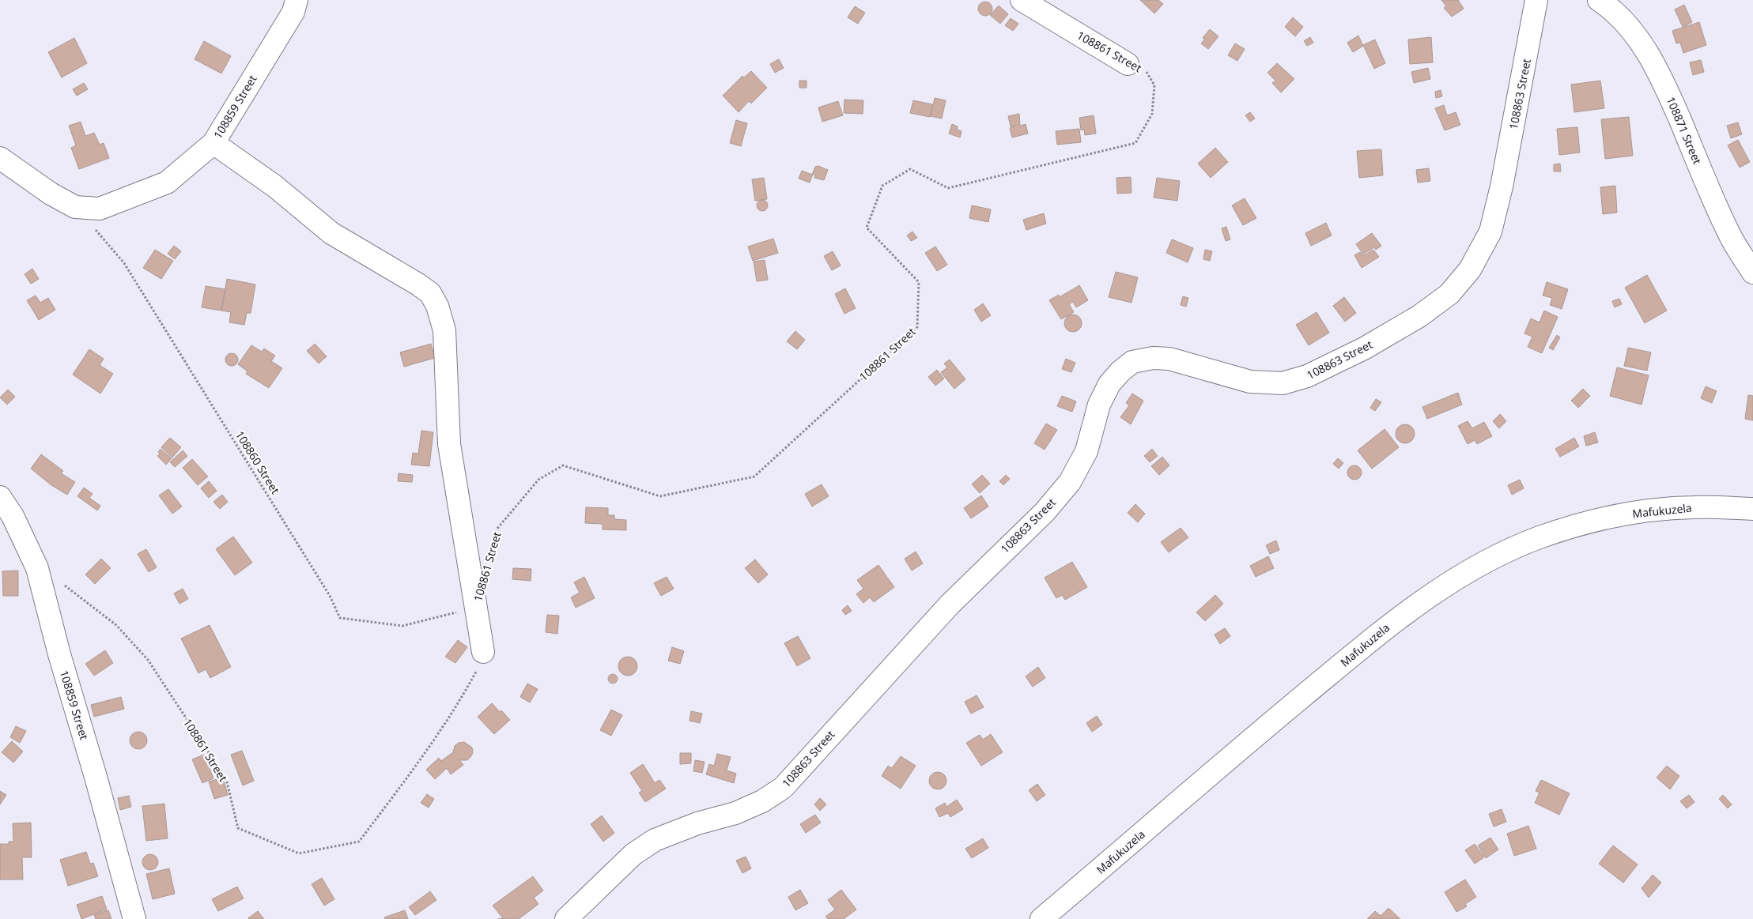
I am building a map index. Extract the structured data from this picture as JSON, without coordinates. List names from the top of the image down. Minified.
{"streets":{"street":["108861 Street","108863 Street","108859 Street","108871 Street","Mafukuzela"],"path":["108860 Street"]},"crossings":[["108861 Street","108859 Street"],["108859 Street","108860 Street"]]}
